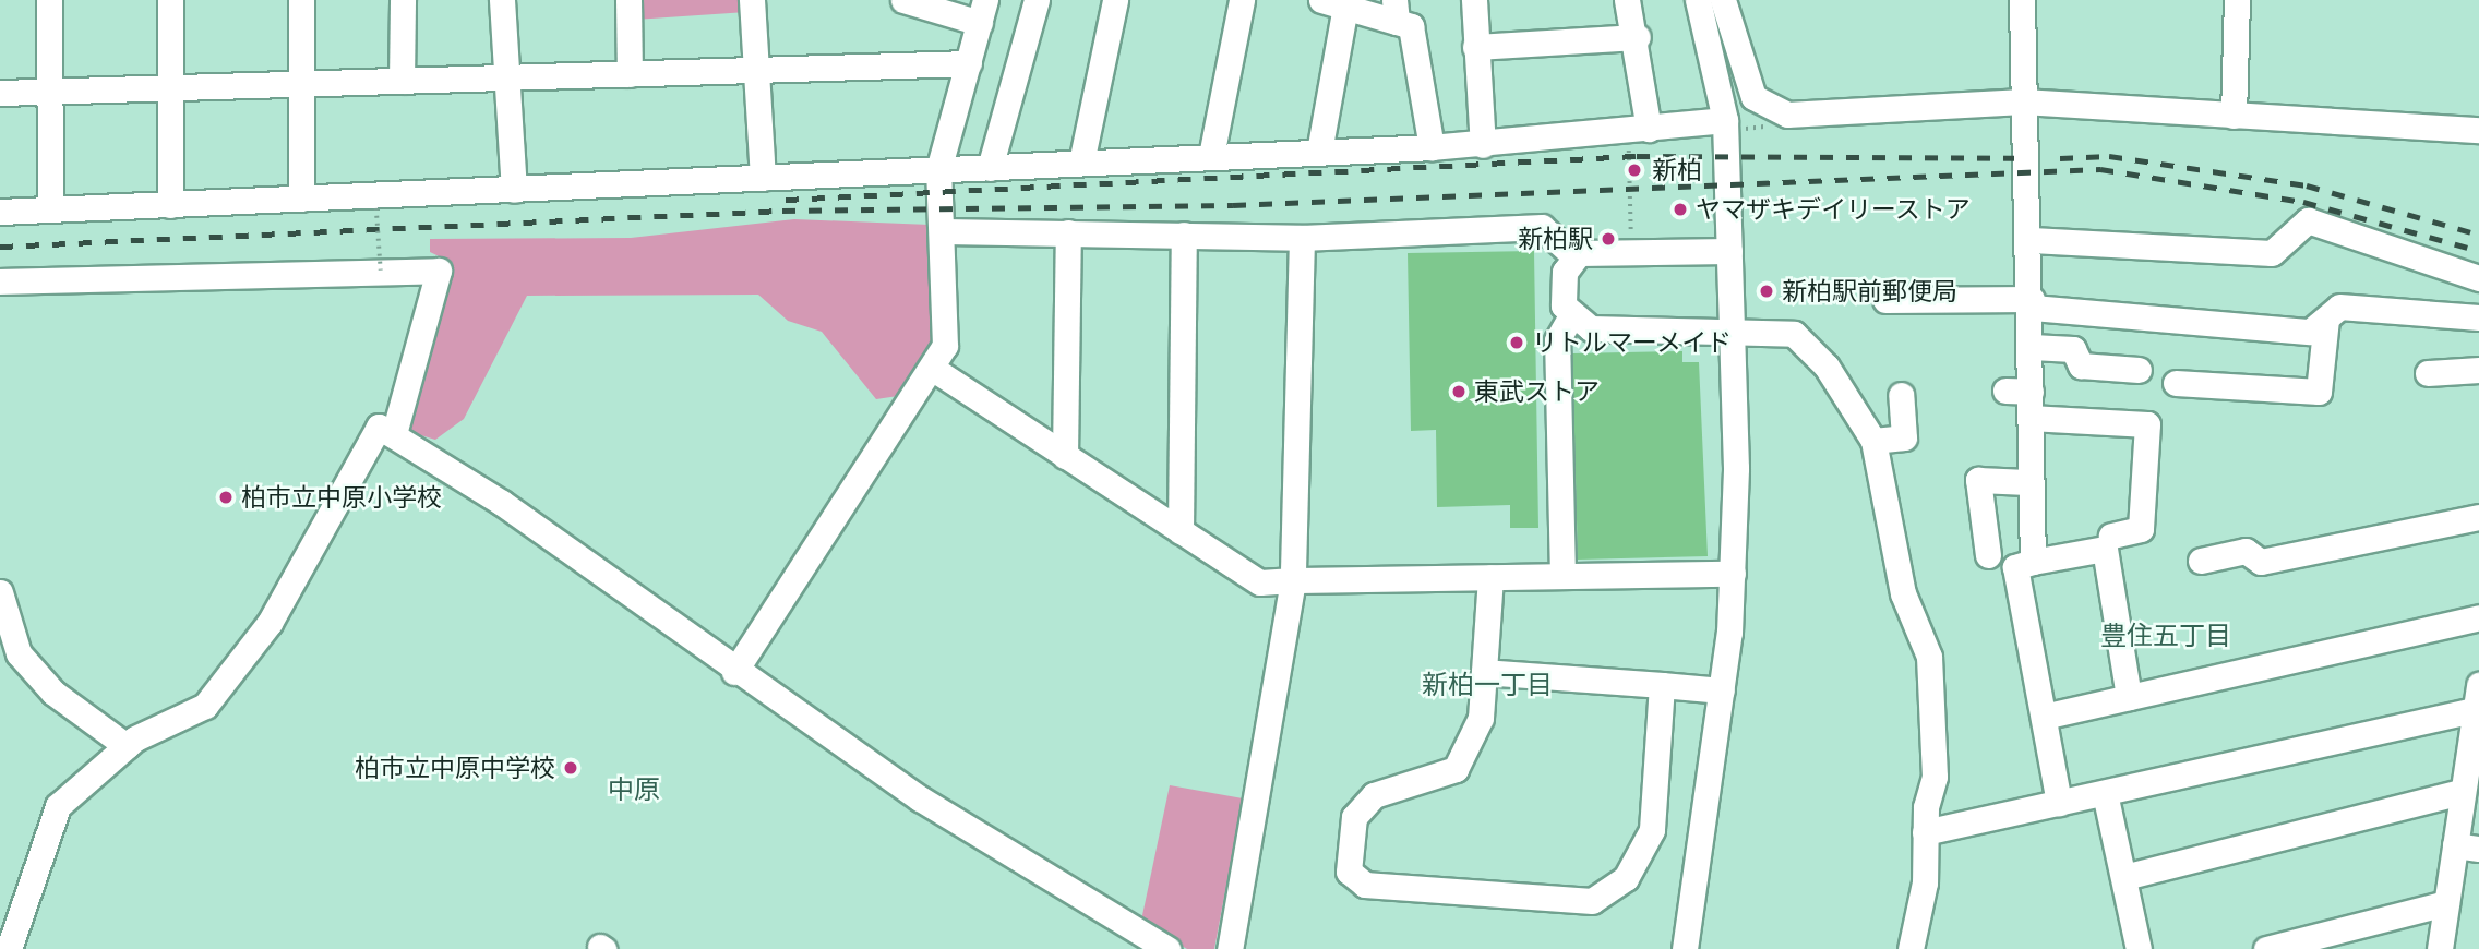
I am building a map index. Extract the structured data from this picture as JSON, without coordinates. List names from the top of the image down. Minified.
{"districts":["豊住五丁目","新柏一丁目","中原"],"places":["新柏","ヤマザキデイリーストア","新柏駅","新柏駅前郵便局","リトルマーメイド","東武ストア","柏市立中原小学校","柏市立中原中学校"]}
